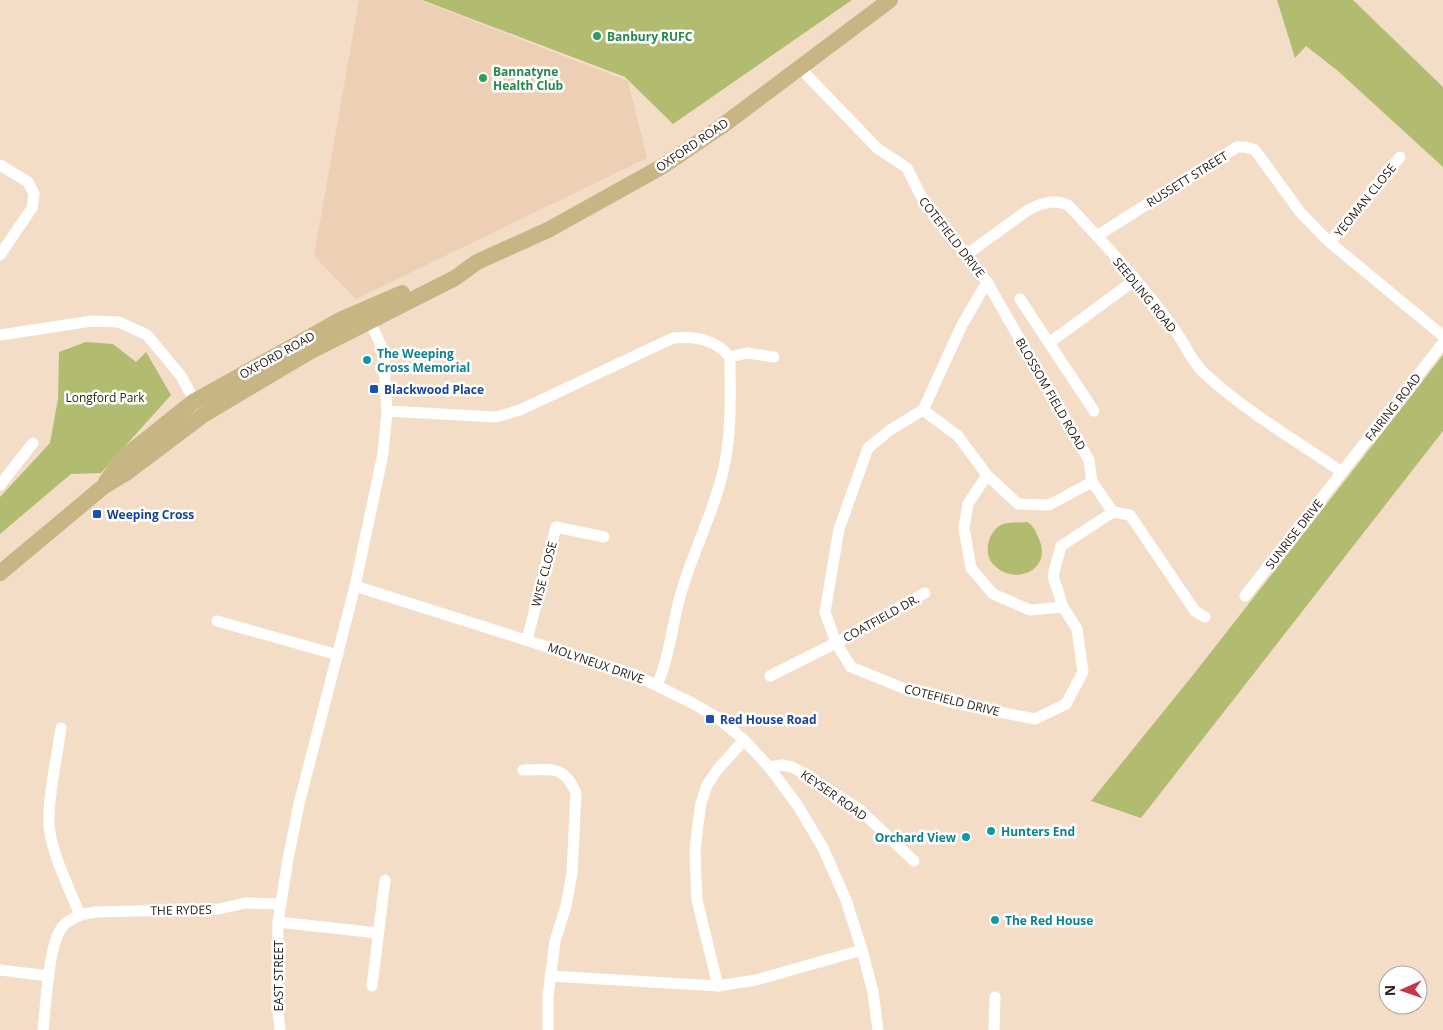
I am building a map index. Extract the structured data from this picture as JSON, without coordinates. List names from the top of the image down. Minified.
{"streets":{"main road":["OXFORD ROAD"],"street":["RUSSETT STREET","YEOMAN CLOSE","COTEFIELD DRIVE","SEEDLING ROAD","BLOSSOM FIELD ROAD","FAIRING ROAD","SUNRISE DRIVE","WISE CLOSE","COATFIELD DR.","MOLYNEUX DRIVE","KEYSER ROAD","THE RYDES","EAST STREET"]},"crossings":[["OXFORD ROAD","COTEFIELD DRIVE"],["RUSSETT STREET","YEOMAN CLOSE"],["RUSSETT STREET","SEEDLING ROAD"],["COTEFIELD DRIVE","SEEDLING ROAD"],["COTEFIELD DRIVE","BLOSSOM FIELD ROAD"],["COTEFIELD DRIVE","COATFIELD DR."],["SEEDLING ROAD","FAIRING ROAD"],["SEEDLING ROAD","SUNRISE DRIVE"],["FAIRING ROAD","SUNRISE DRIVE"],["WISE CLOSE","MOLYNEUX DRIVE"],["MOLYNEUX DRIVE","KEYSER ROAD"]],"parks":["Longford Park"],"places":{"other":["Banbury RUFC","Bannatyne Health Club","The Weeping Cross Memorial","Hunters End","Orchard View","The Red House"],"transit":["Blackwood Place","Weeping Cross","Red House Road"]},"north":"left"}
